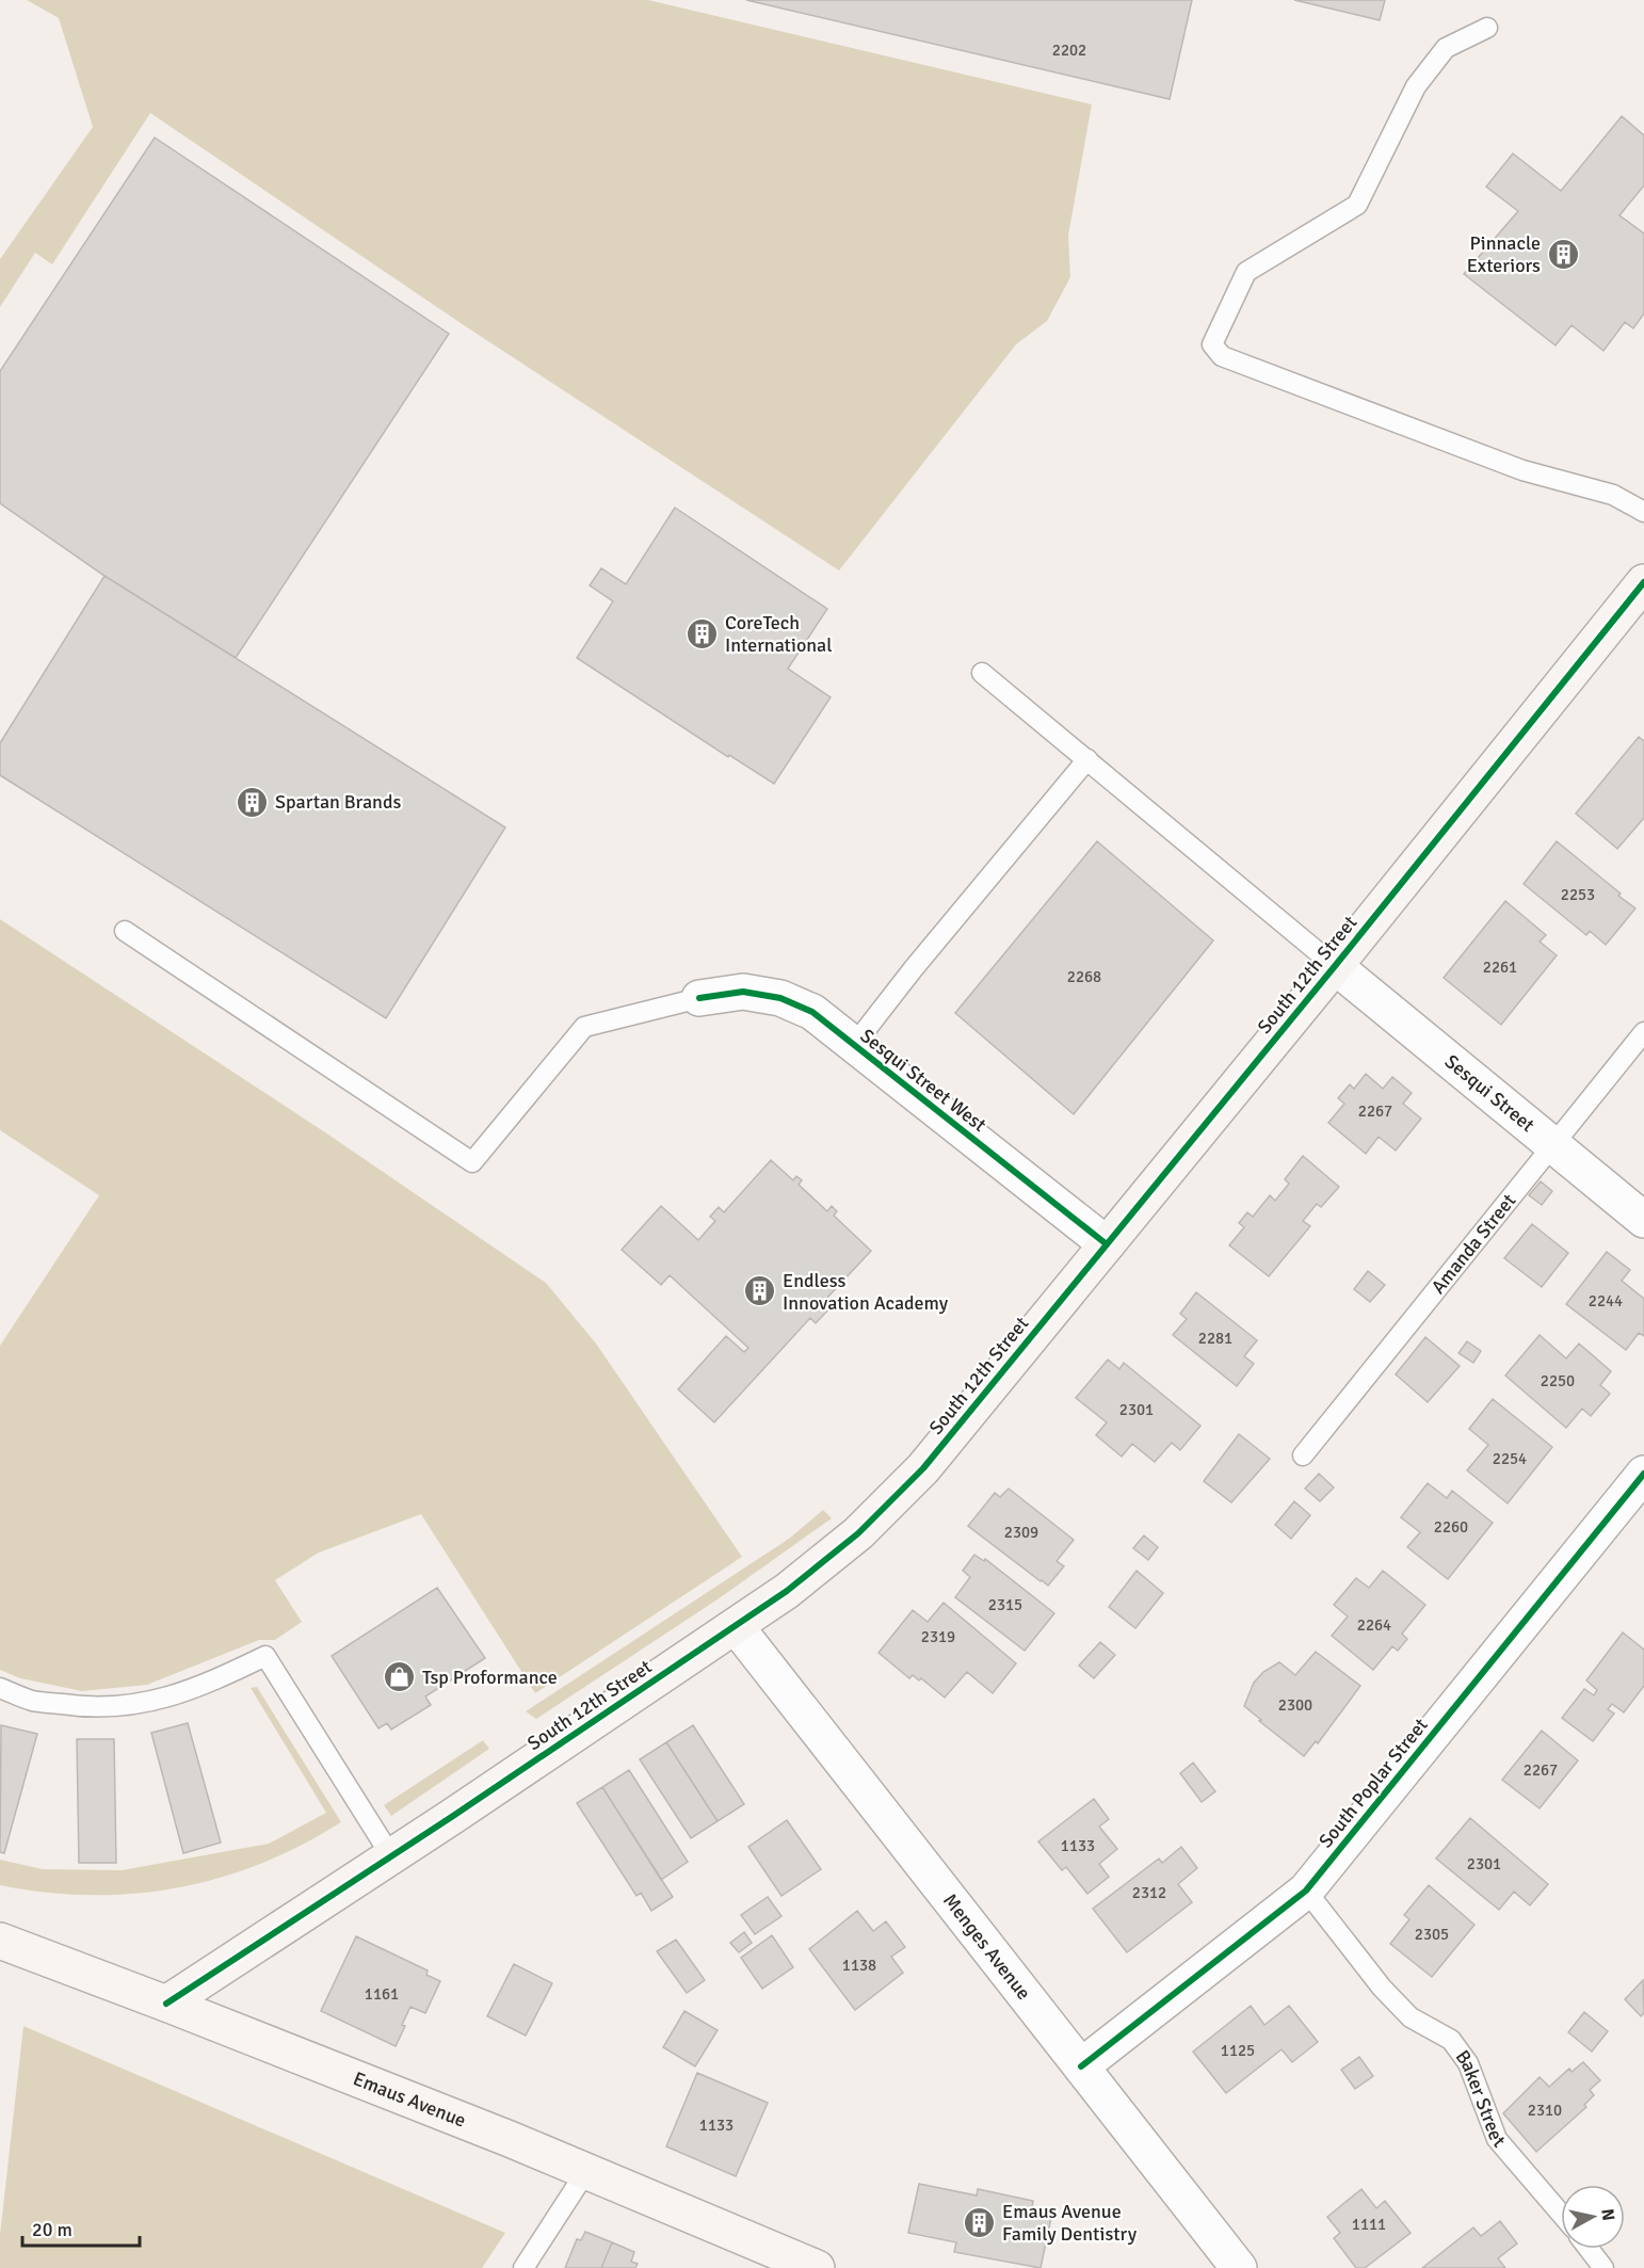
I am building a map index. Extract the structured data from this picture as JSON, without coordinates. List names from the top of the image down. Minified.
{"streets":{"street":["South 12th Street","Sesqui Street West","Sesqui Street","South Poplar Street","Menges Avenue","Emaus Avenue"],"lane":["Amanda Street","Baker Street"]},"crossings":[["South 12th Street","Sesqui Street West"],["South 12th Street","Sesqui Street"],["South 12th Street","Menges Avenue"],["South 12th Street","Emaus Avenue"],["Sesqui Street","Amanda Street"],["South Poplar Street","Menges Avenue"],["South Poplar Street","Baker Street"]],"places":{"building":["Pinnacle Exteriors","CoreTech International","Spartan Brands","Endless Innovation Academy","Emaus Avenue Family Dentistry"],"shop":["Tsp Proformance"]},"house_numbers":["2202","2253","2261","2268","2267","2244","2281","2250","2301","2254","2260","2309","2315","2264","2319","2300","2267","1133","2301","2312","2305","1138","1161","1125","2310","1133","1111"],"scale_bar":"20 m","north":"right"}
